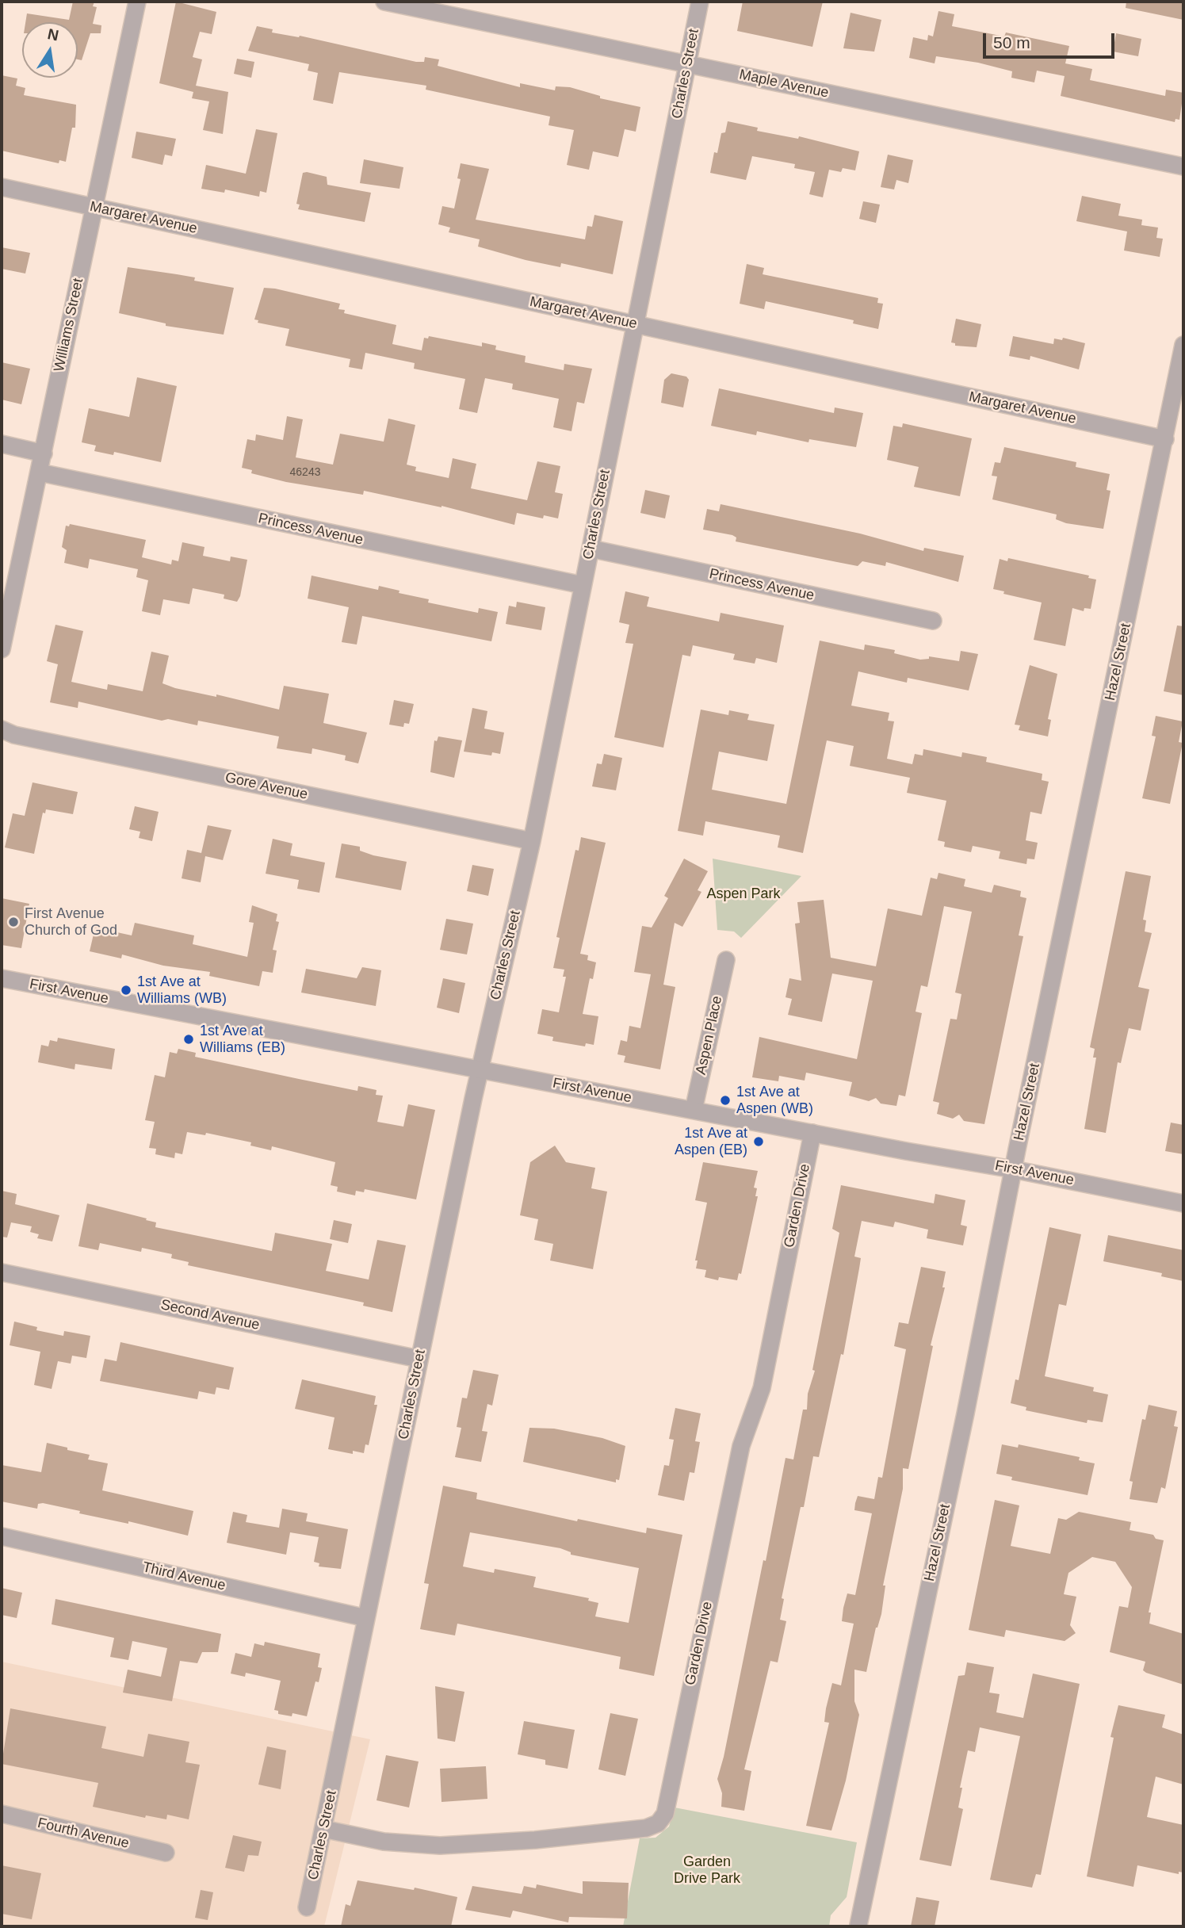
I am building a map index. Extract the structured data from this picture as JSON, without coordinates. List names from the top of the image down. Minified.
{"streets":{"street":["Charles Street","Maple Avenue","Margaret Avenue","Williams Street","Princess Avenue","Hazel Street","Gore Avenue","First Avenue","Aspen Place","Garden Drive","Second Avenue","Third Avenue","Fourth Avenue"]},"crossings":[["Charles Street","Maple Avenue"],["Charles Street","Margaret Avenue"],["Charles Street","Princess Avenue"],["Charles Street","Gore Avenue"],["Charles Street","First Avenue"],["Charles Street","Garden Drive"],["Charles Street","Second Avenue"],["Charles Street","Third Avenue"],["Margaret Avenue","Williams Street"],["Margaret Avenue","Hazel Street"],["Williams Street","Princess Avenue"],["Hazel Street","First Avenue"],["First Avenue","Aspen Place"],["First Avenue","Garden Drive"]],"parks":["Aspen Park","Garden Drive Park"],"places":["First Avenue Church of God","1st Ave at Williams (WB)","1st Ave at Williams (EB)","1st Ave at Aspen (WB)","1st Ave at Aspen (EB)"],"house_numbers":["46243"],"scale_bar":"50 m","north":"top"}
